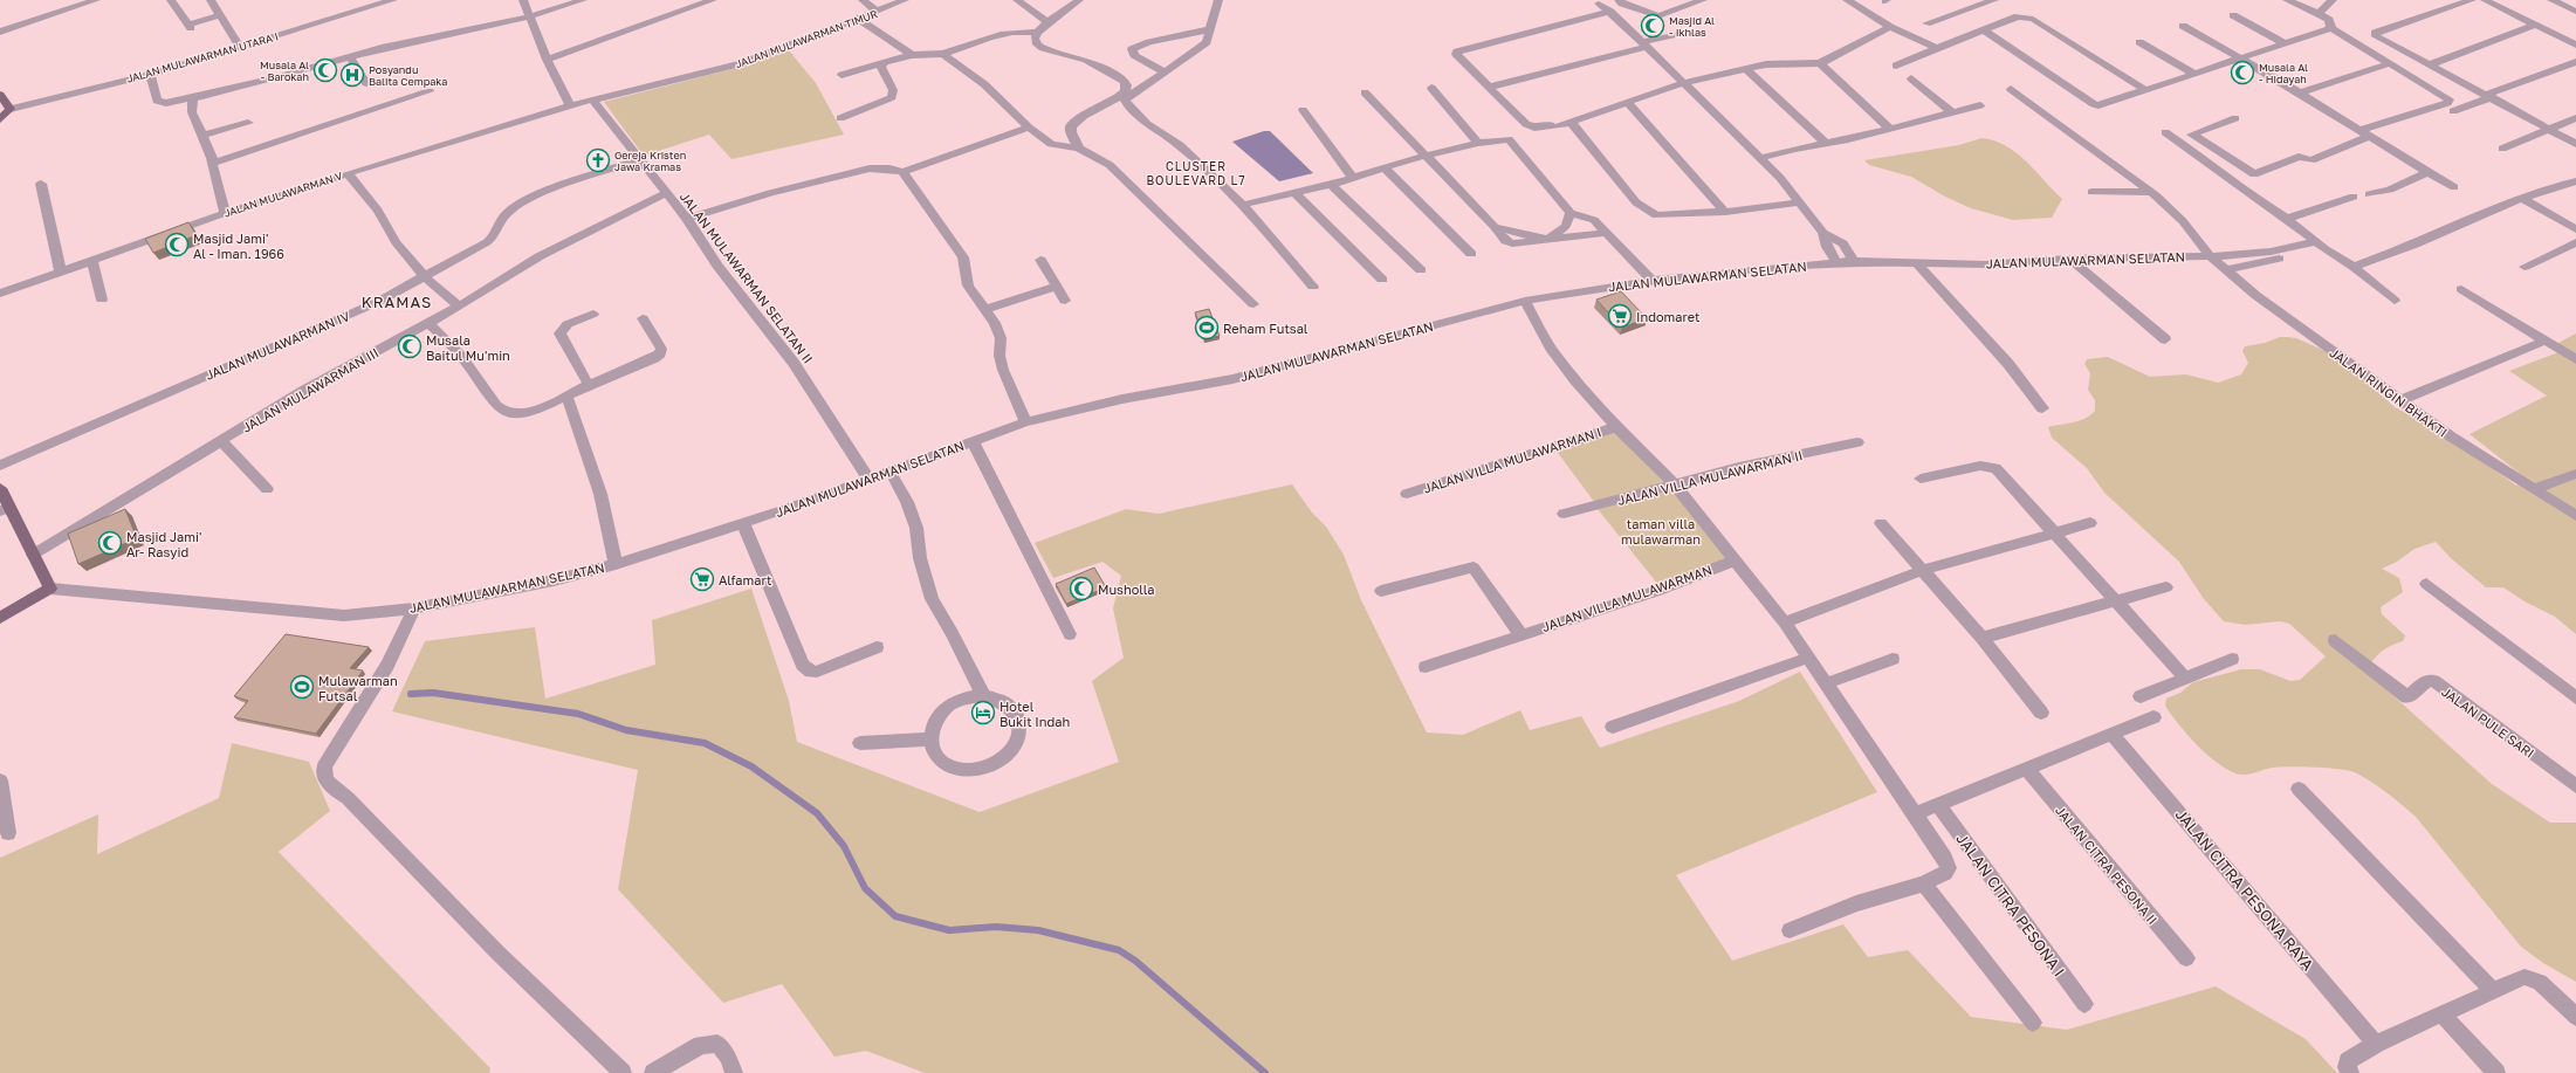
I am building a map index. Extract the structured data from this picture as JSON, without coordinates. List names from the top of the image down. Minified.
{"streets":{"street":["JALAN MULAWARMAN TIMUR","JALAN MULAWARMAN UTARA I","JALAN MULAWARMAN V","JALAN MULAWARMAN SELATAN","JALAN MULAWARMAN SELATAN II","JALAN MULAWARMAN IV","JALAN MULAWARMAN III","JALAN RINGIN BHAKTI","JALAN VILLA MULAWARMAN I","JALAN VILLA MULAWARMAN II","JALAN VILLA MULAWARMAN","JALAN PULE SARI","JALAN CITRA PESONA II","JALAN CITRA PESONA RAYA","JALAN CITRA PESONA I"]},"crossings":[["JALAN MULAWARMAN TIMUR","JALAN MULAWARMAN V"],["JALAN MULAWARMAN TIMUR","JALAN MULAWARMAN SELATAN II"],["JALAN MULAWARMAN SELATAN","JALAN MULAWARMAN SELATAN II"],["JALAN MULAWARMAN SELATAN","JALAN RINGIN BHAKTI"],["JALAN MULAWARMAN SELATAN II","JALAN MULAWARMAN IV"],["JALAN MULAWARMAN SELATAN II","JALAN MULAWARMAN III"]],"districts":["CLUSTER BOULEVARD L7","KRAMAS"],"parks":["taman villa mulawarman"],"places":{"mosque":["Masjid Al - Ikhlas","Musala Al - Barokah","Musala Al - Hidayah","Masjid Jami' Al - Iman. 1966","Musala Baitul Mu'min","Masjid Jami' Ar- Rasyid","Musholla"],"hospital":["Posyandu Balita Cempaka"],"church":["Gereja Kristen Jawa Kramas"],"supermarket":["Indomaret","Alfamart"],"sports":["Reham Futsal","Mulawarman Futsal"],"hotel":["Hotel Bukit Indah"]}}
